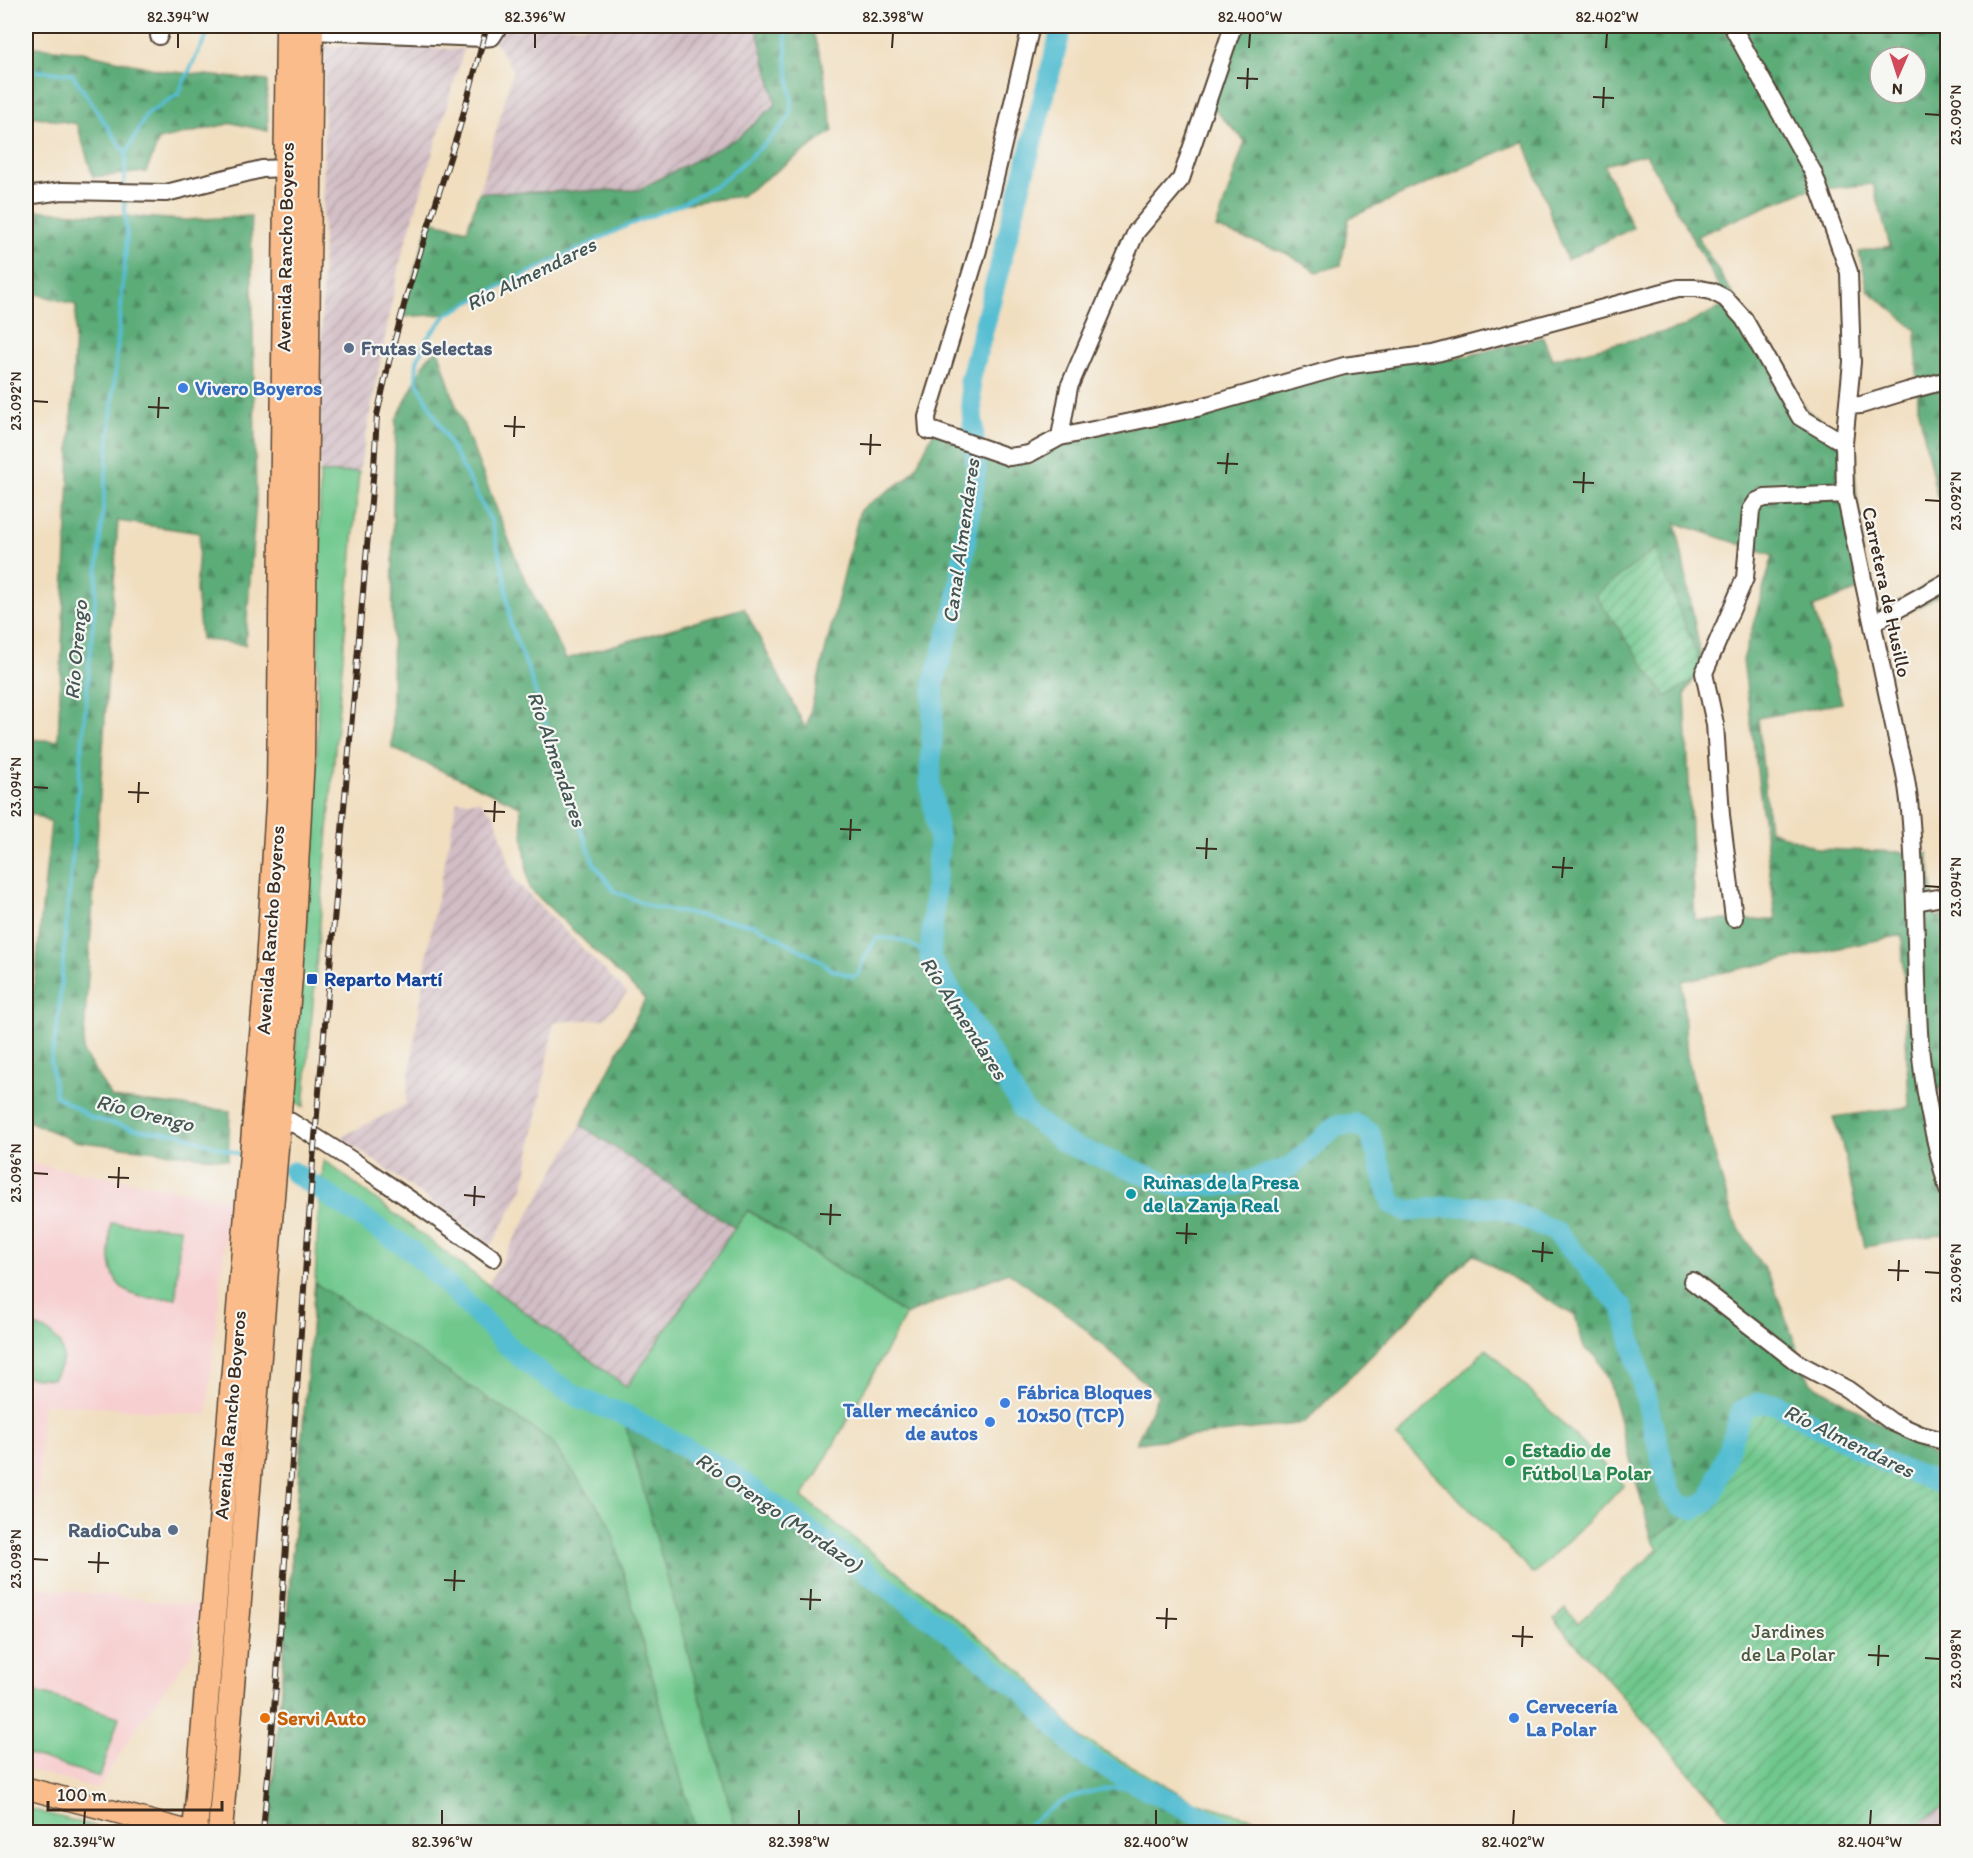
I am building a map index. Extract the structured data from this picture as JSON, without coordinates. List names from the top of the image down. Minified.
{"streets":{"highway":["Avenida Rancho Boyeros"],"street":["Carretera de Husillo"]},"water":["Río Almendares","Canal Almendares","Río Orengo","Río Orengo (Mordazo)"],"parks":["Jardines de La Polar"],"places":{"other":["Frutas Selectas","Vivero Boyeros","Ruinas de la Presa de la Zanja Real","Fábrica Bloques 10x50 (TCP)","Taller mecánico de autos","Estadio de Fútbol La Polar","RadioCuba","Servi Auto","Cervecería La Polar"],"transit":["Reparto Martí"]},"scale_bar":"100 m","north":"bottom","coordinates":["82.394°W","82.396°W","82.398°W","82.400°W","82.402°W","23.090°N","23.092°N","23.094°N","23.096°N","23.098°N","82.404°W"]}
